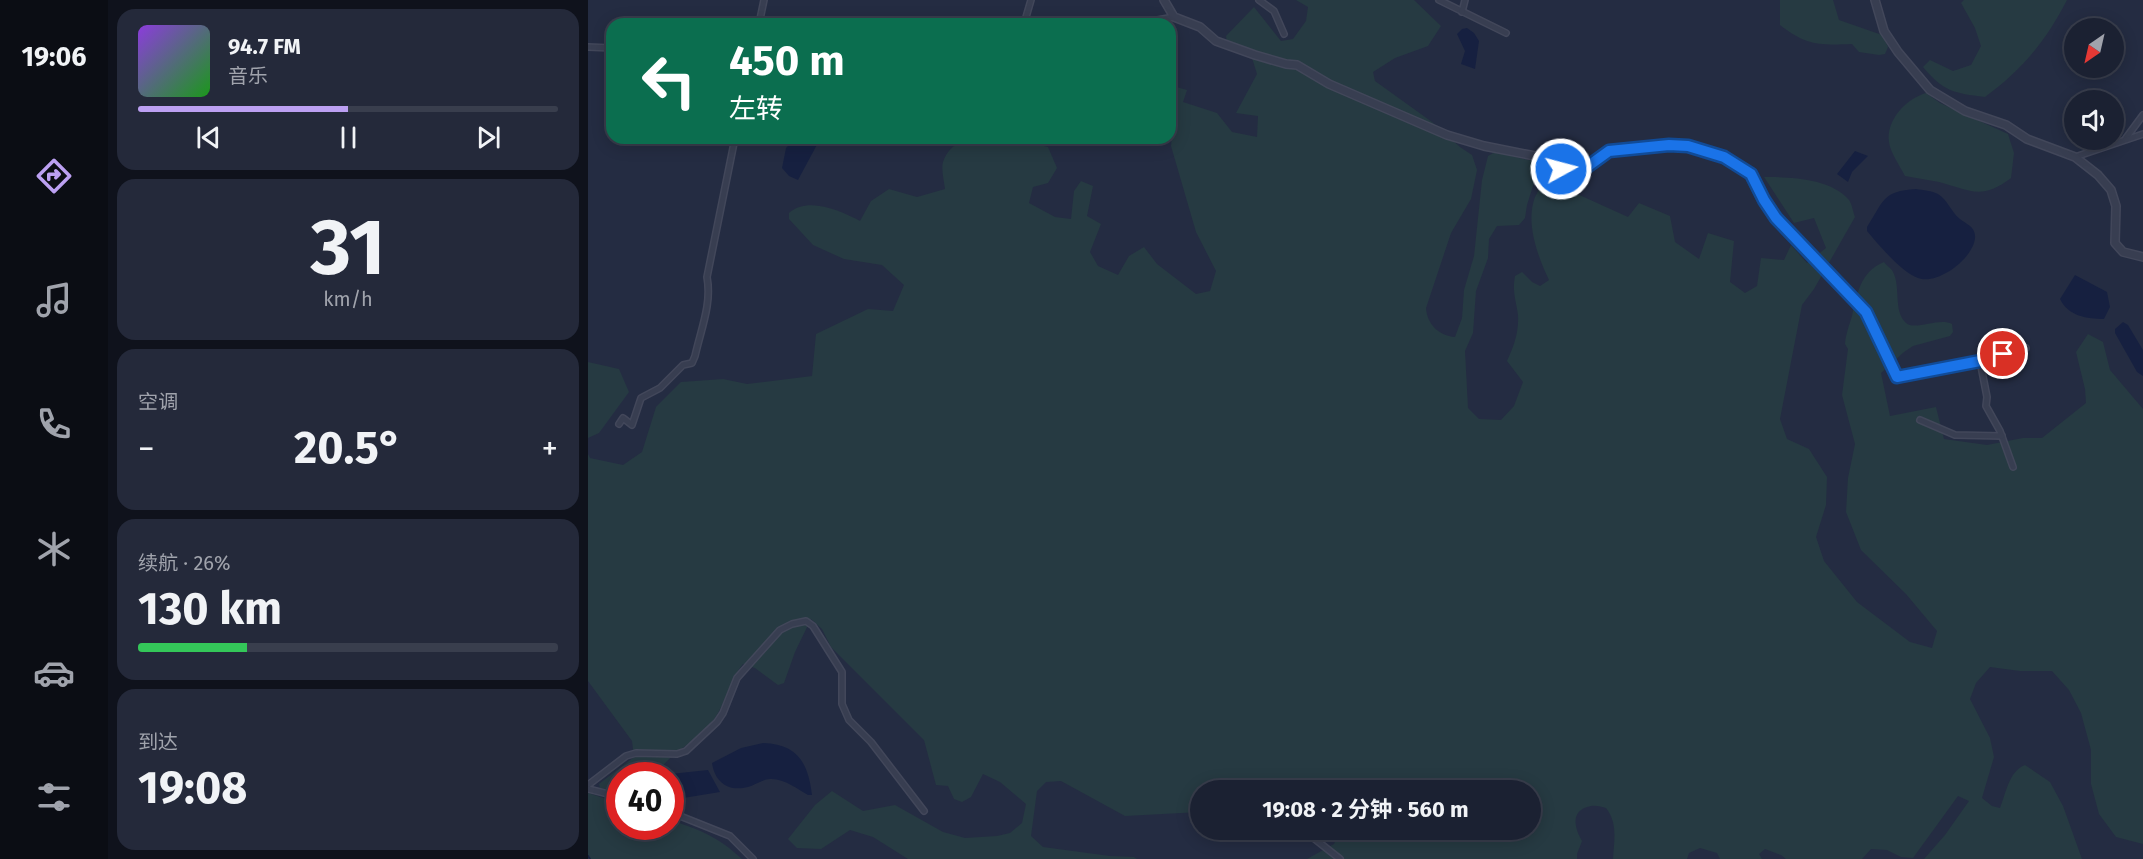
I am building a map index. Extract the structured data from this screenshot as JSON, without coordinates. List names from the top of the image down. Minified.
{"north":"bottom left","page":{"tabs":"19:06","turn":["450 m","左转"],"song":["94.7 FM","音乐"],"tile":[["31","km/h"],"空调",["续航 · 26%","130 km"],["到达","19:08"]],"heat":["−","20.5°","+"],"limit":"40","trip":"19:08 · 2 分钟 · 560 m"}}
